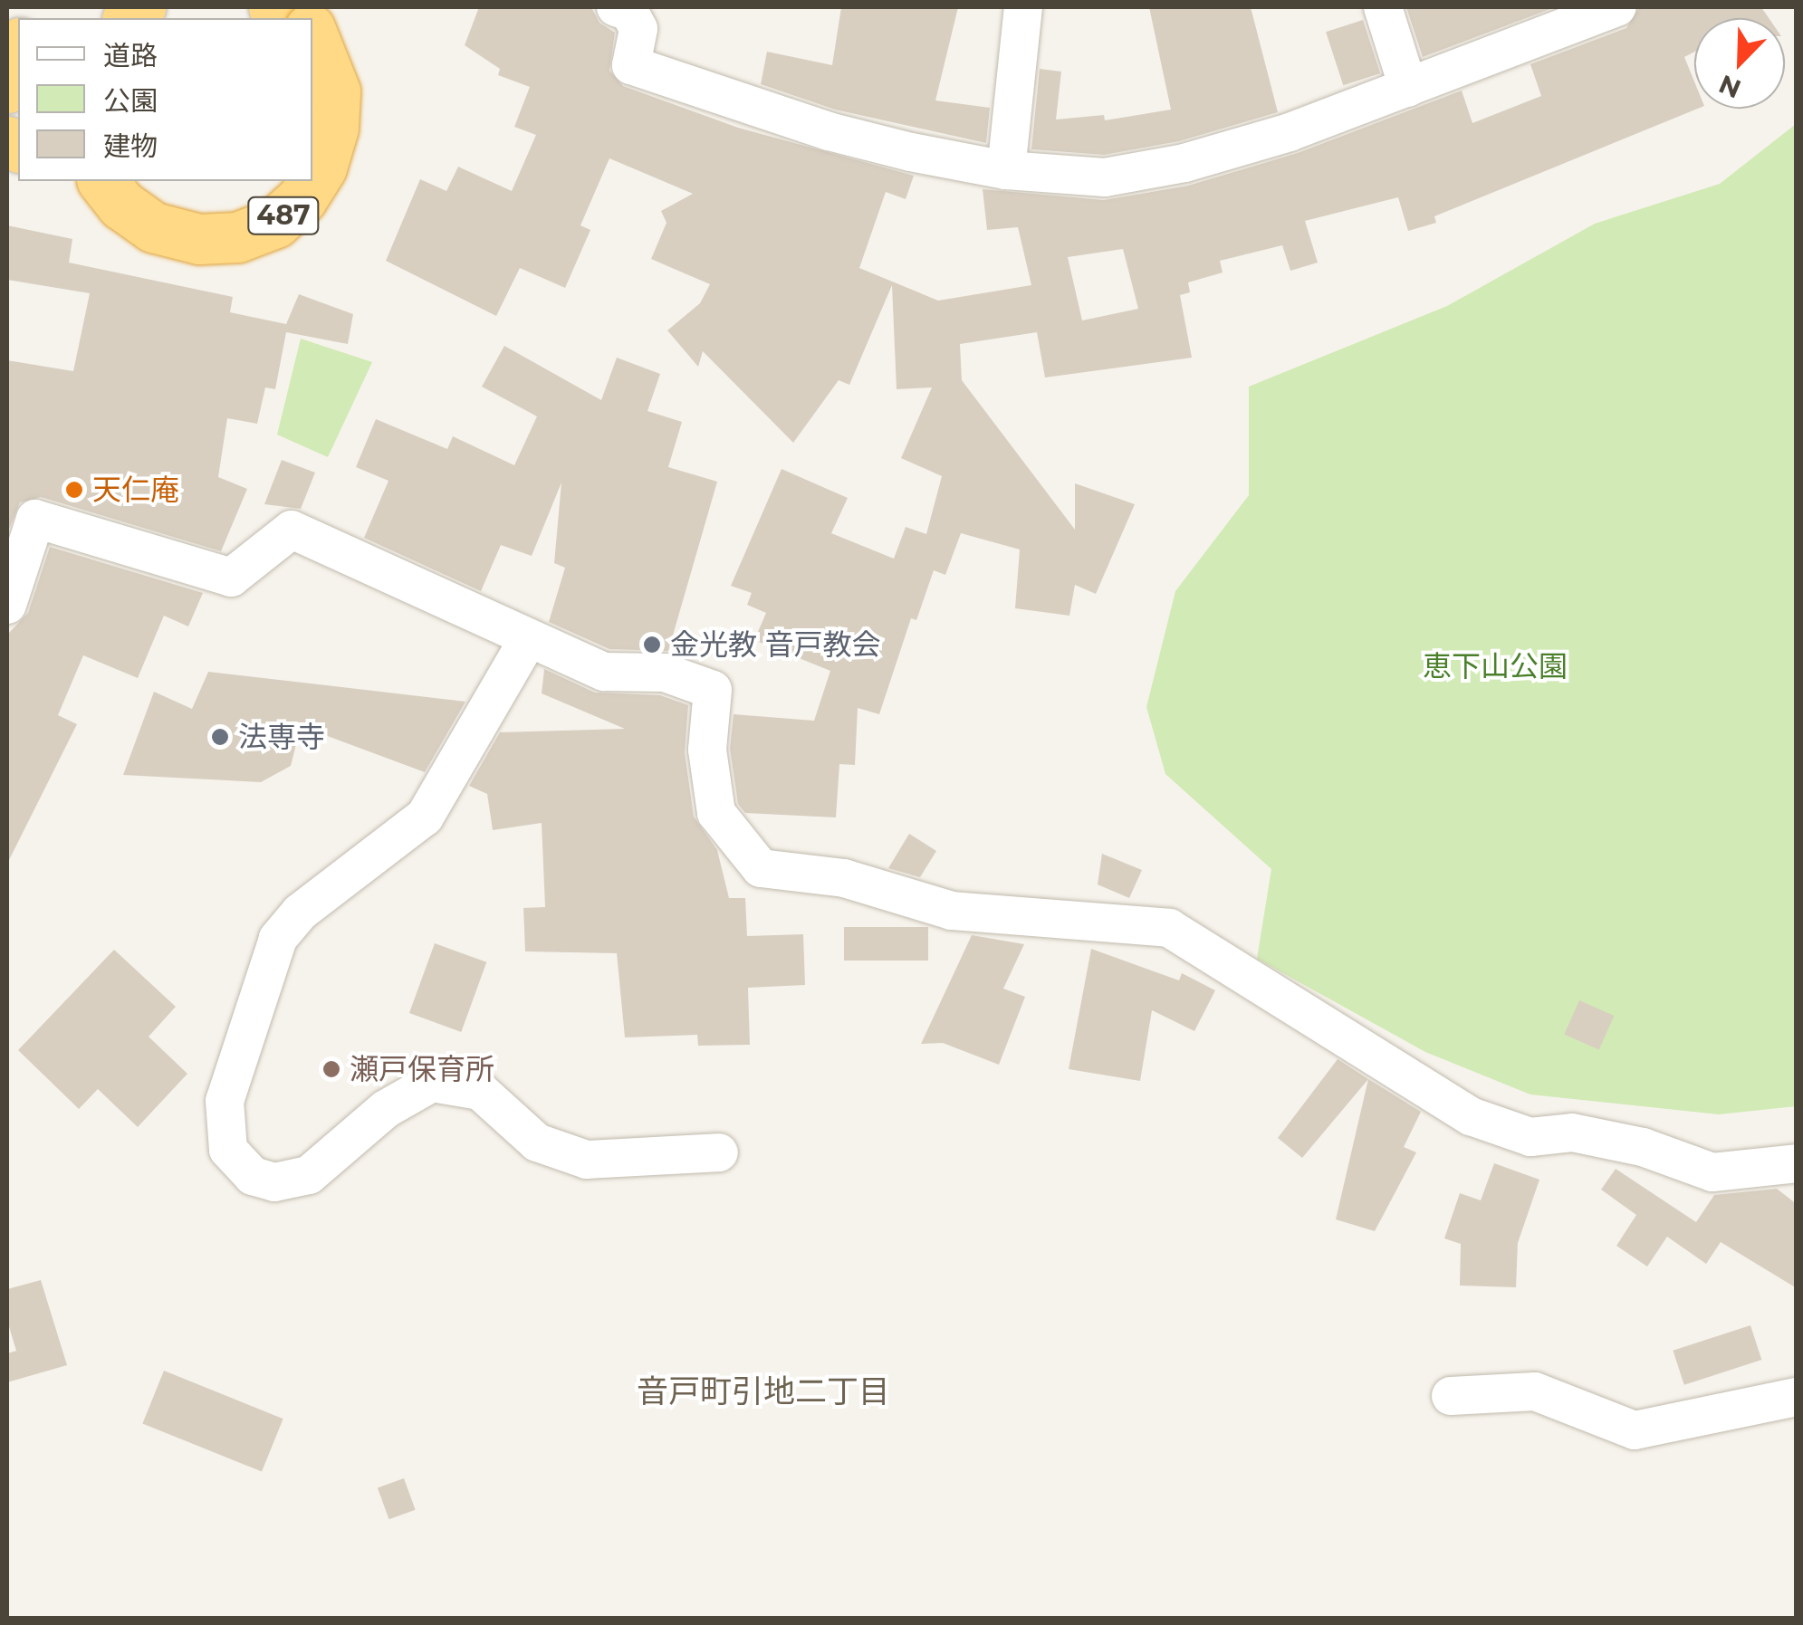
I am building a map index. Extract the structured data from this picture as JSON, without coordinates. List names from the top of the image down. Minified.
{"streets":{"highway":["487"]},"districts":["音戸町引地二丁目"],"parks":["恵下山公園"],"places":["天仁庵","金光教 音戸教会","法専寺","瀬戸保育所"],"legend":["道路","公園","建物"],"north":"bottom left"}
